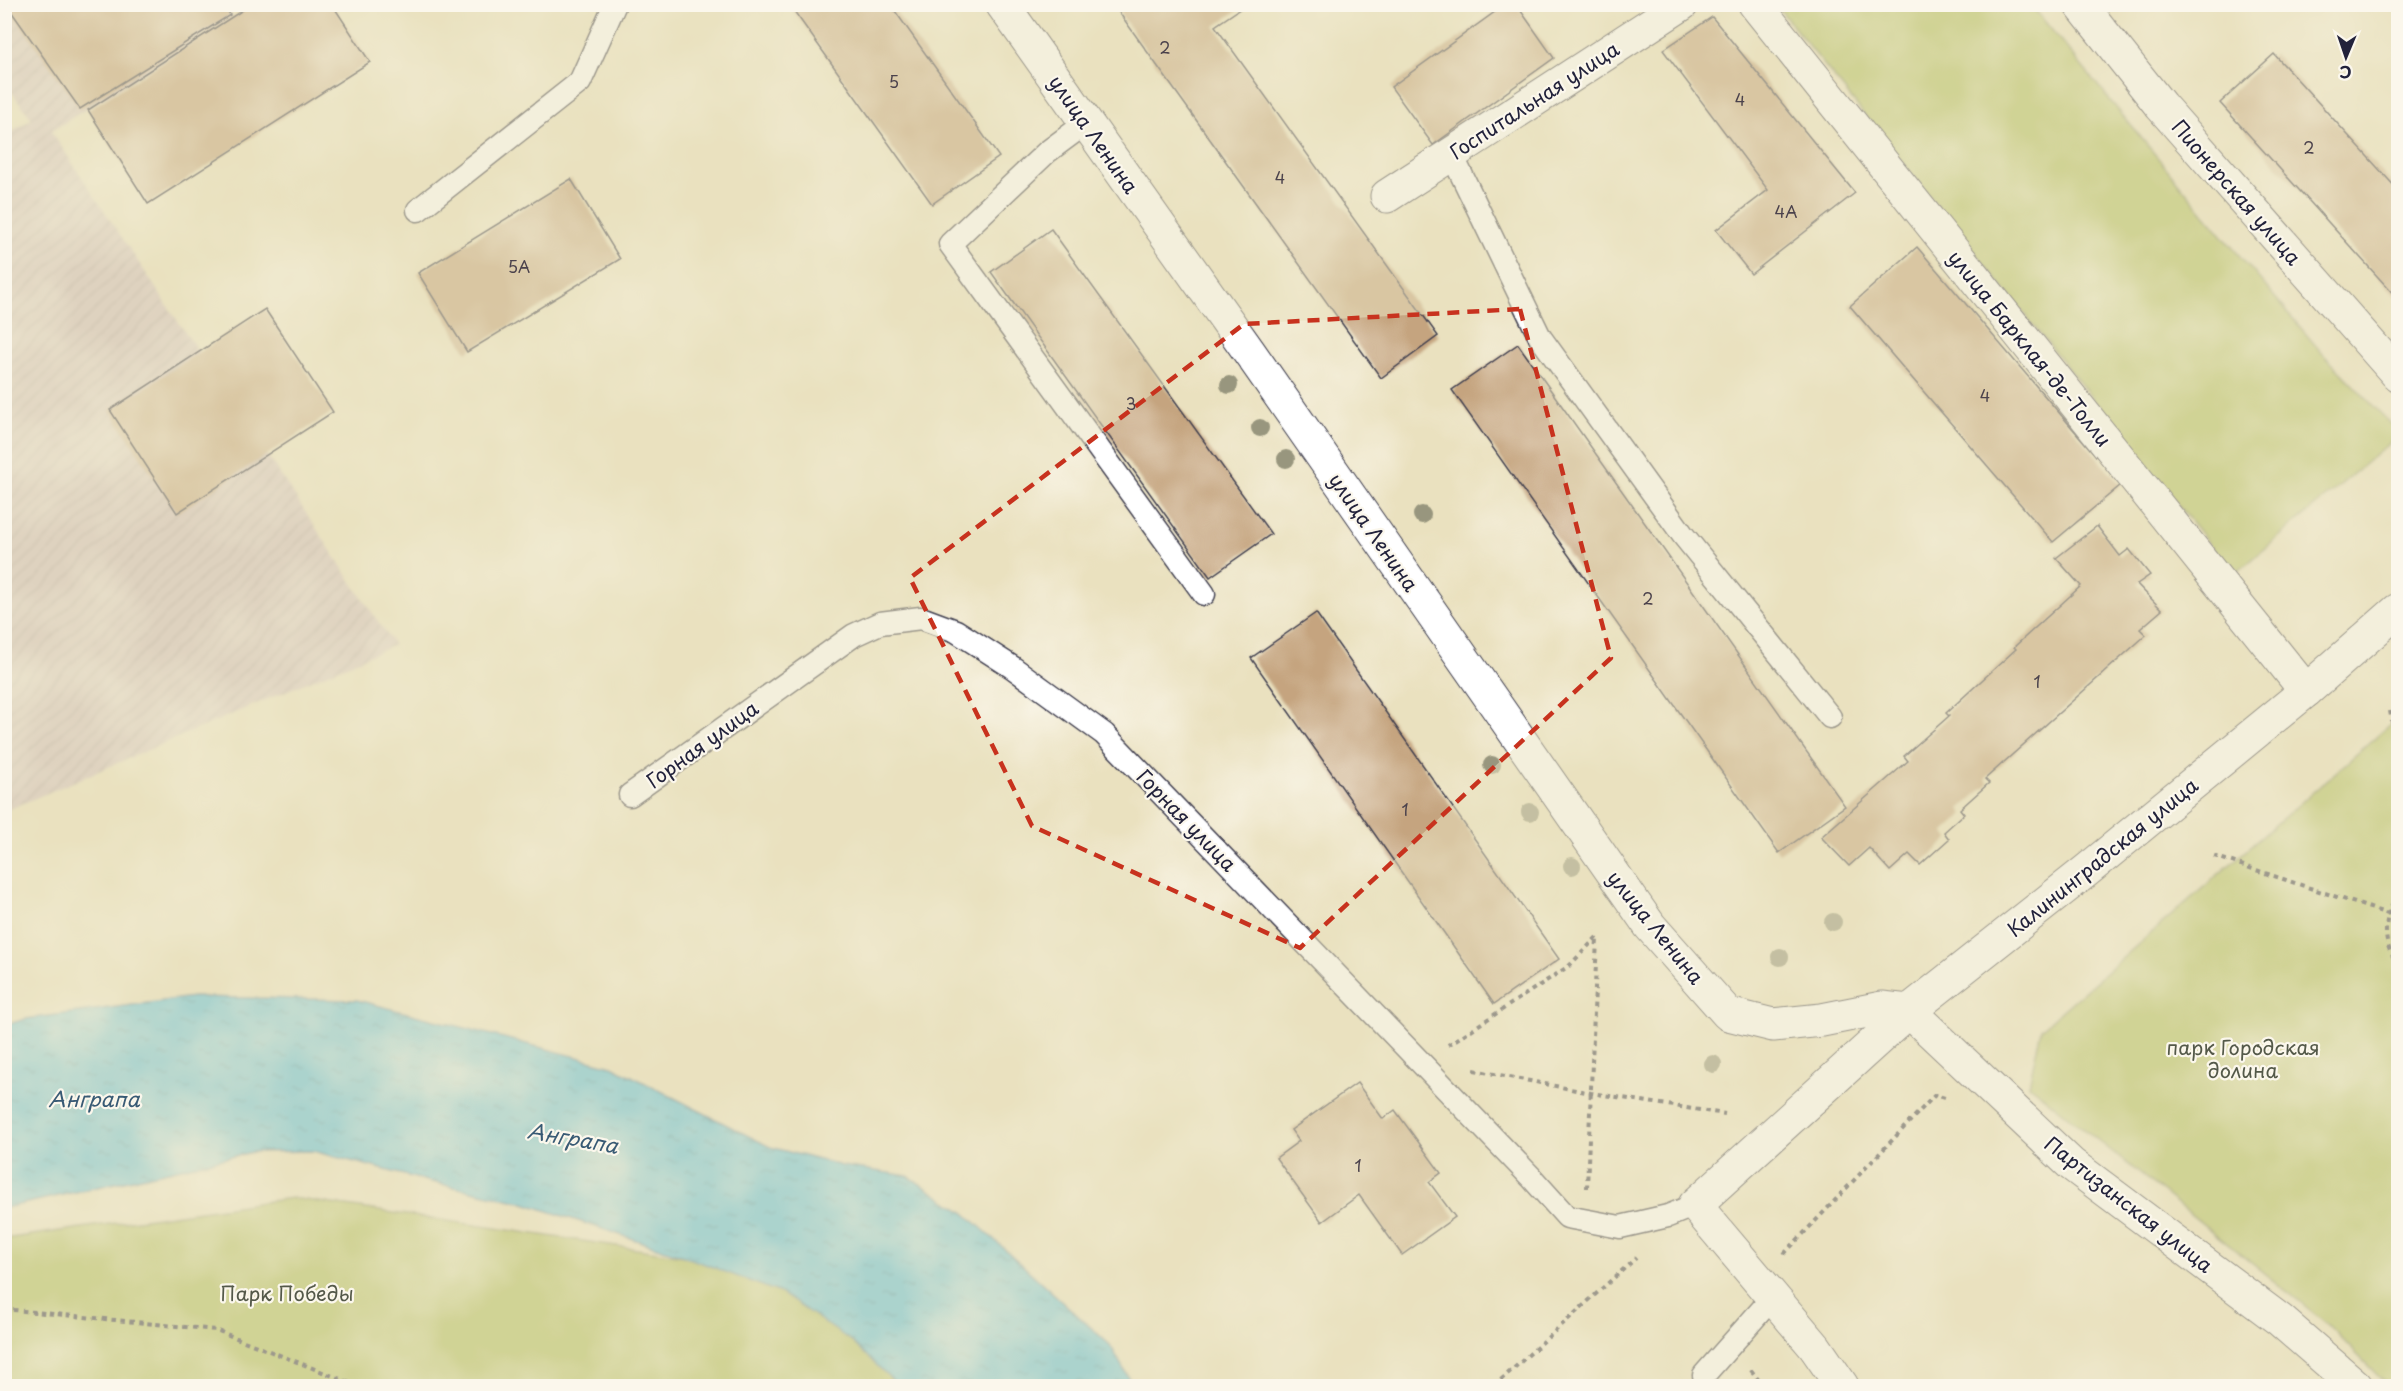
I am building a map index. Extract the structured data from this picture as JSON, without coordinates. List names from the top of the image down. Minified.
{"streets":{"main road":["Госпитальная улица","улица Ленина","Пионерская улица","улица Барклая-де-Толли","Калининградская улица","Партизанская улица"],"lane":["Горная улица"]},"crossings":[["улица Ленина","Калининградская улица"],["улица Ленина","Партизанская улица"],["улица Барклая-де-Толли","Калининградская улица"],["Горная улица","Калининградская улица"],["Калининградская улица","Партизанская улица"]],"water":["Анграпа"],"parks":["парк Городская долина","Парк Победы"],"house_numbers":["2","5","4","2","4","4А","5А","4","3","2","1","1","1"],"north":"bottom"}
